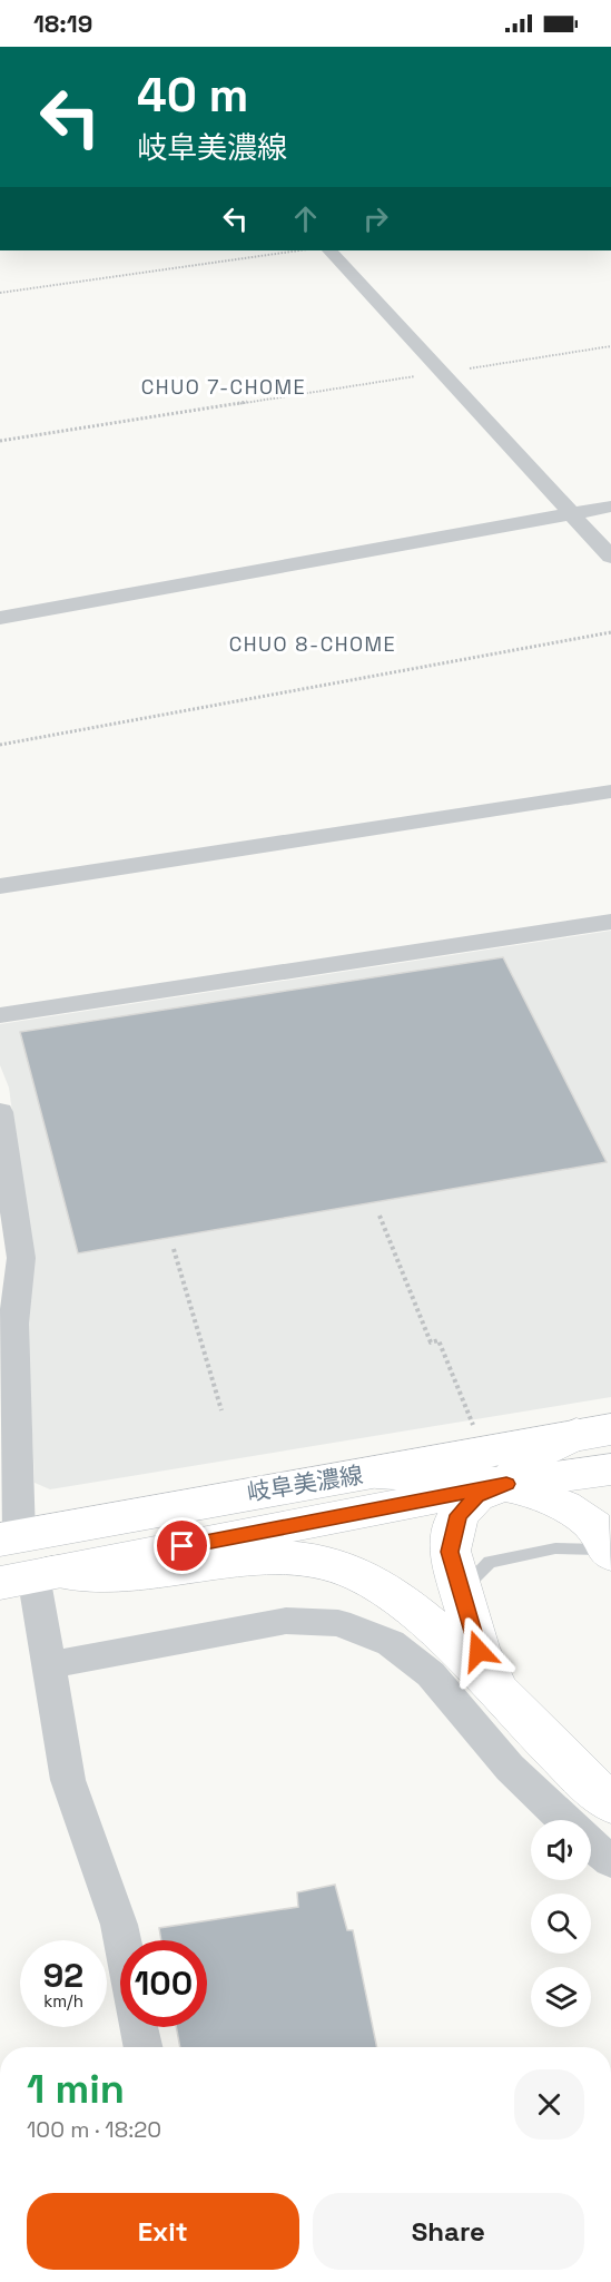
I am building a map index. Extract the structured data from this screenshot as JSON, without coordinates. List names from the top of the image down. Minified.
{"streets":{"main road":["岐阜美濃線"]},"districts":["CHUO 7-CHOME","CHUO 8-CHOME"],"page":{"status":"18:19","turn":["40 m","岐阜美濃線"],"speed":"92 km/h","limit":"100","heading":["1 min","100 m · 18:20"],"buttons":["Exit","Share"]}}
